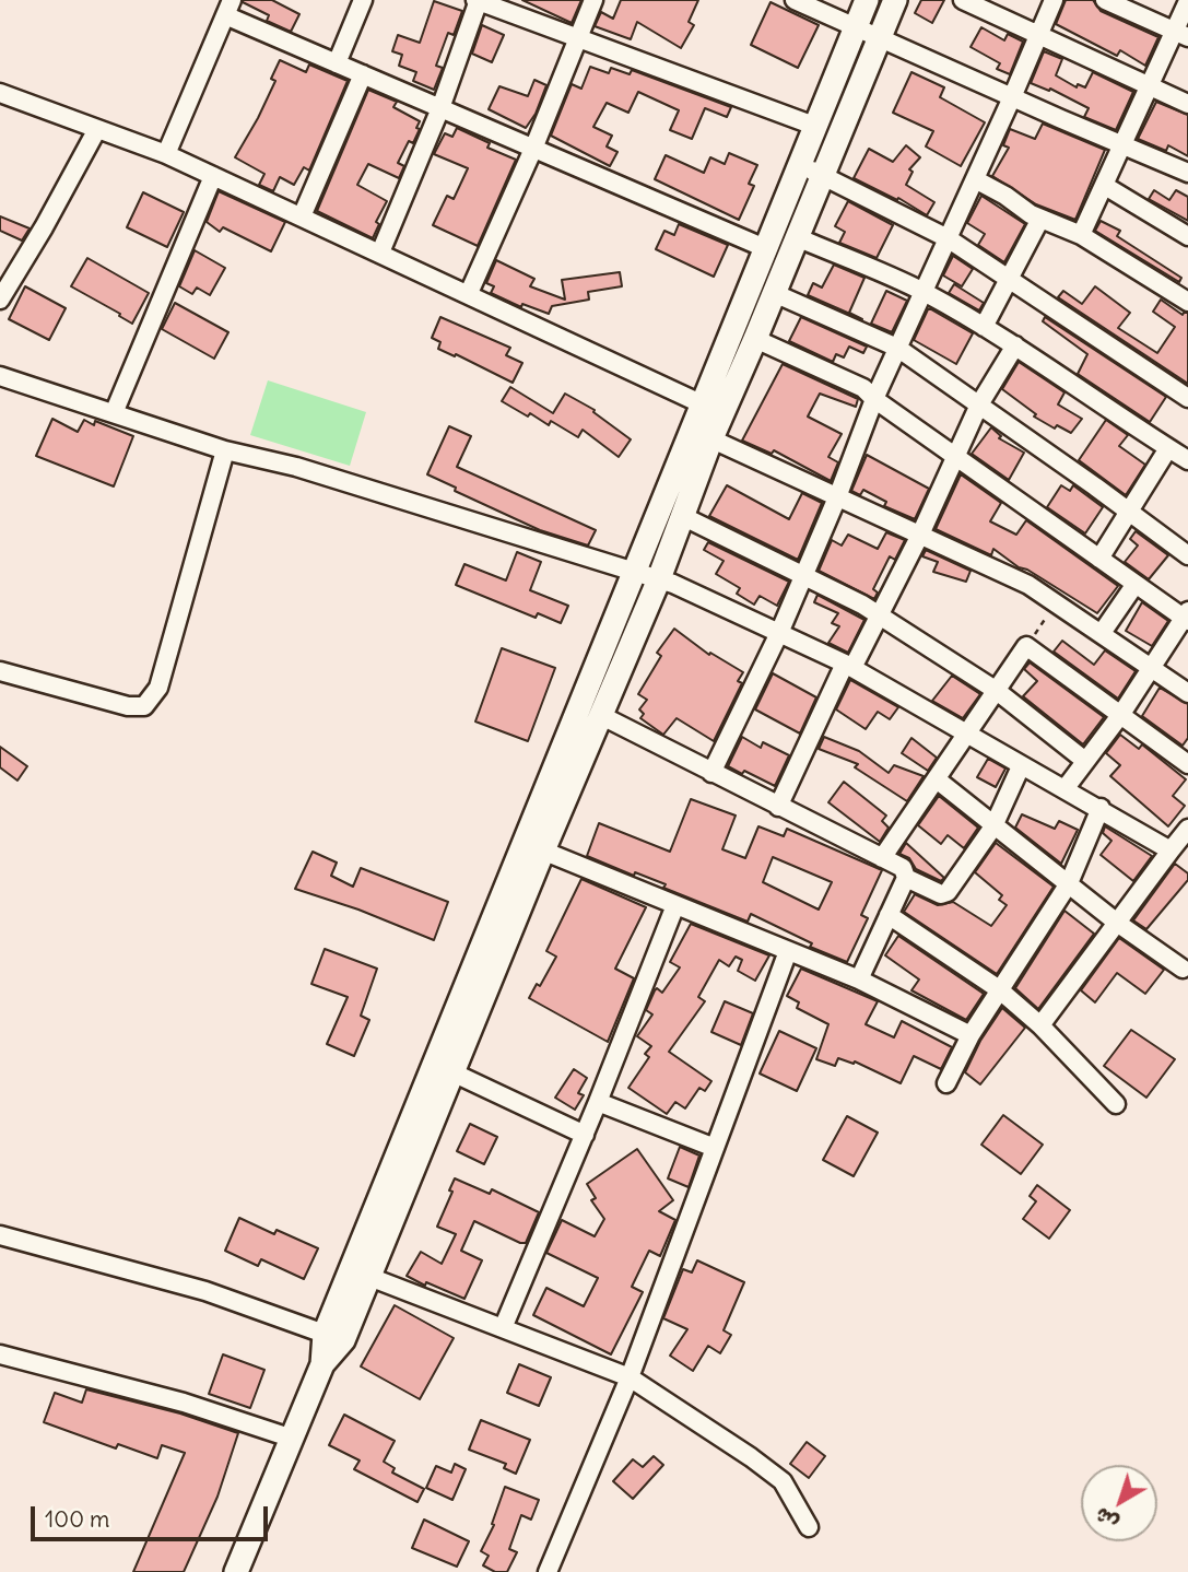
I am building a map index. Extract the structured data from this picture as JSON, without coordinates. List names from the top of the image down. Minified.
{"scale_bar":"100 m","north":"bottom left"}
